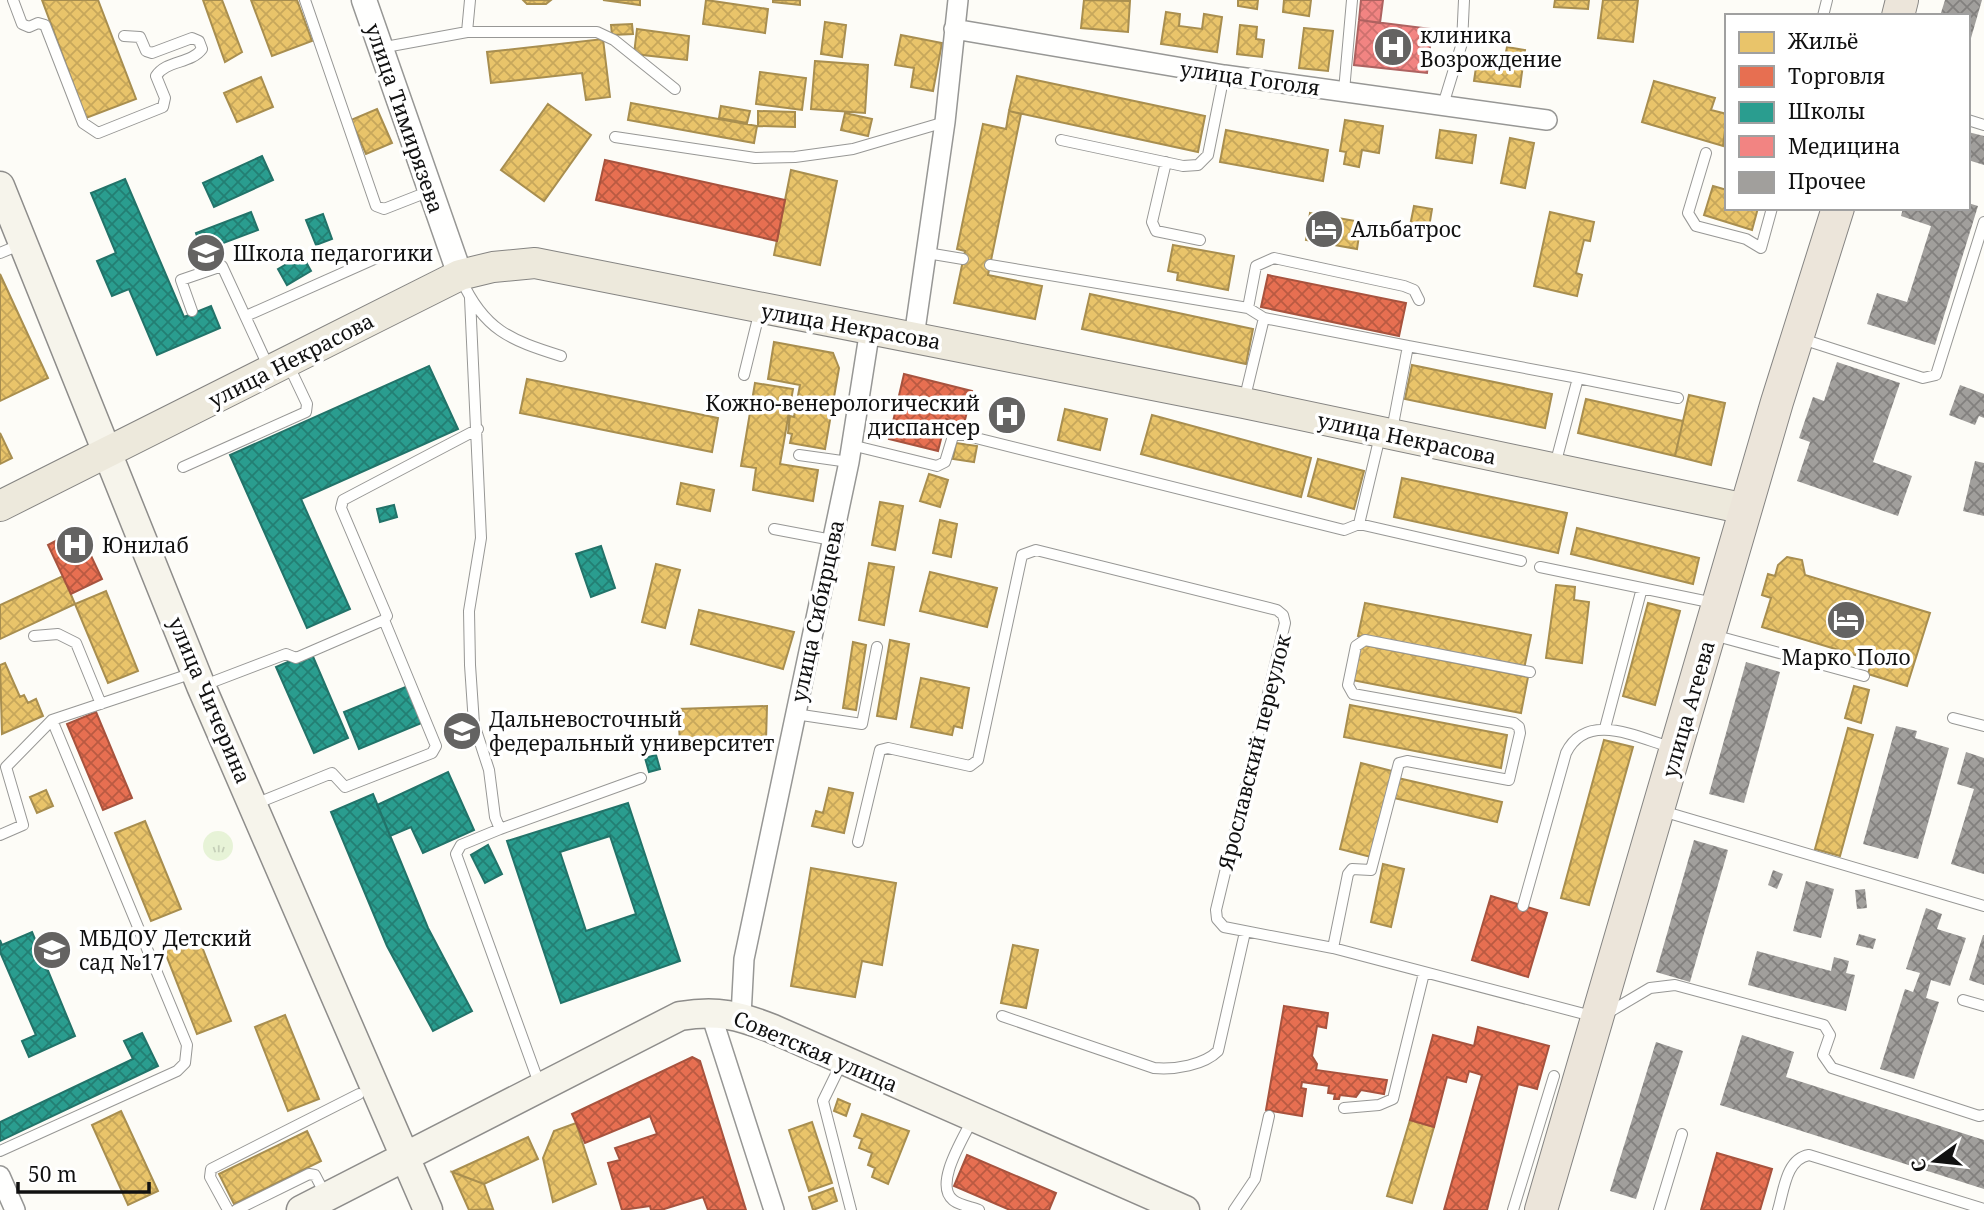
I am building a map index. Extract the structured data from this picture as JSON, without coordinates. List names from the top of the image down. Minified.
{"streets":{"highway":["улица Агеева"],"main road":["улица Некрасова","улица Чичерина","Советская улица"],"street":["улица Гоголя","улица Тимирязева","улица Сибирцева"],"lane":["Ярославский переулок"]},"crossings":[["улица Тимирязева","улица Некрасова"],["улица Некрасова","улица Сибирцева"],["улица Некрасова","улица Чичерина"],["улица Некрасова","улица Агеева"],["улица Сибирцева","Советская улица"],["улица Чичерина","Советская улица"],["улица Агеева","Ярославский переулок"]],"places":{"hospital":["клиника Возрождение","Кожно-венерологический диспансер","Юнилаб"],"hotel":["Альбатрос","Марко Поло"],"school or university":["Школа педагогики","Дальневосточный федеральный университет","МБДОУ Детский сад №17"]},"legend":["Жильё","Торговля","Школы","Медицина","Прочее"],"scale_bar":"50 m","north":"left"}
